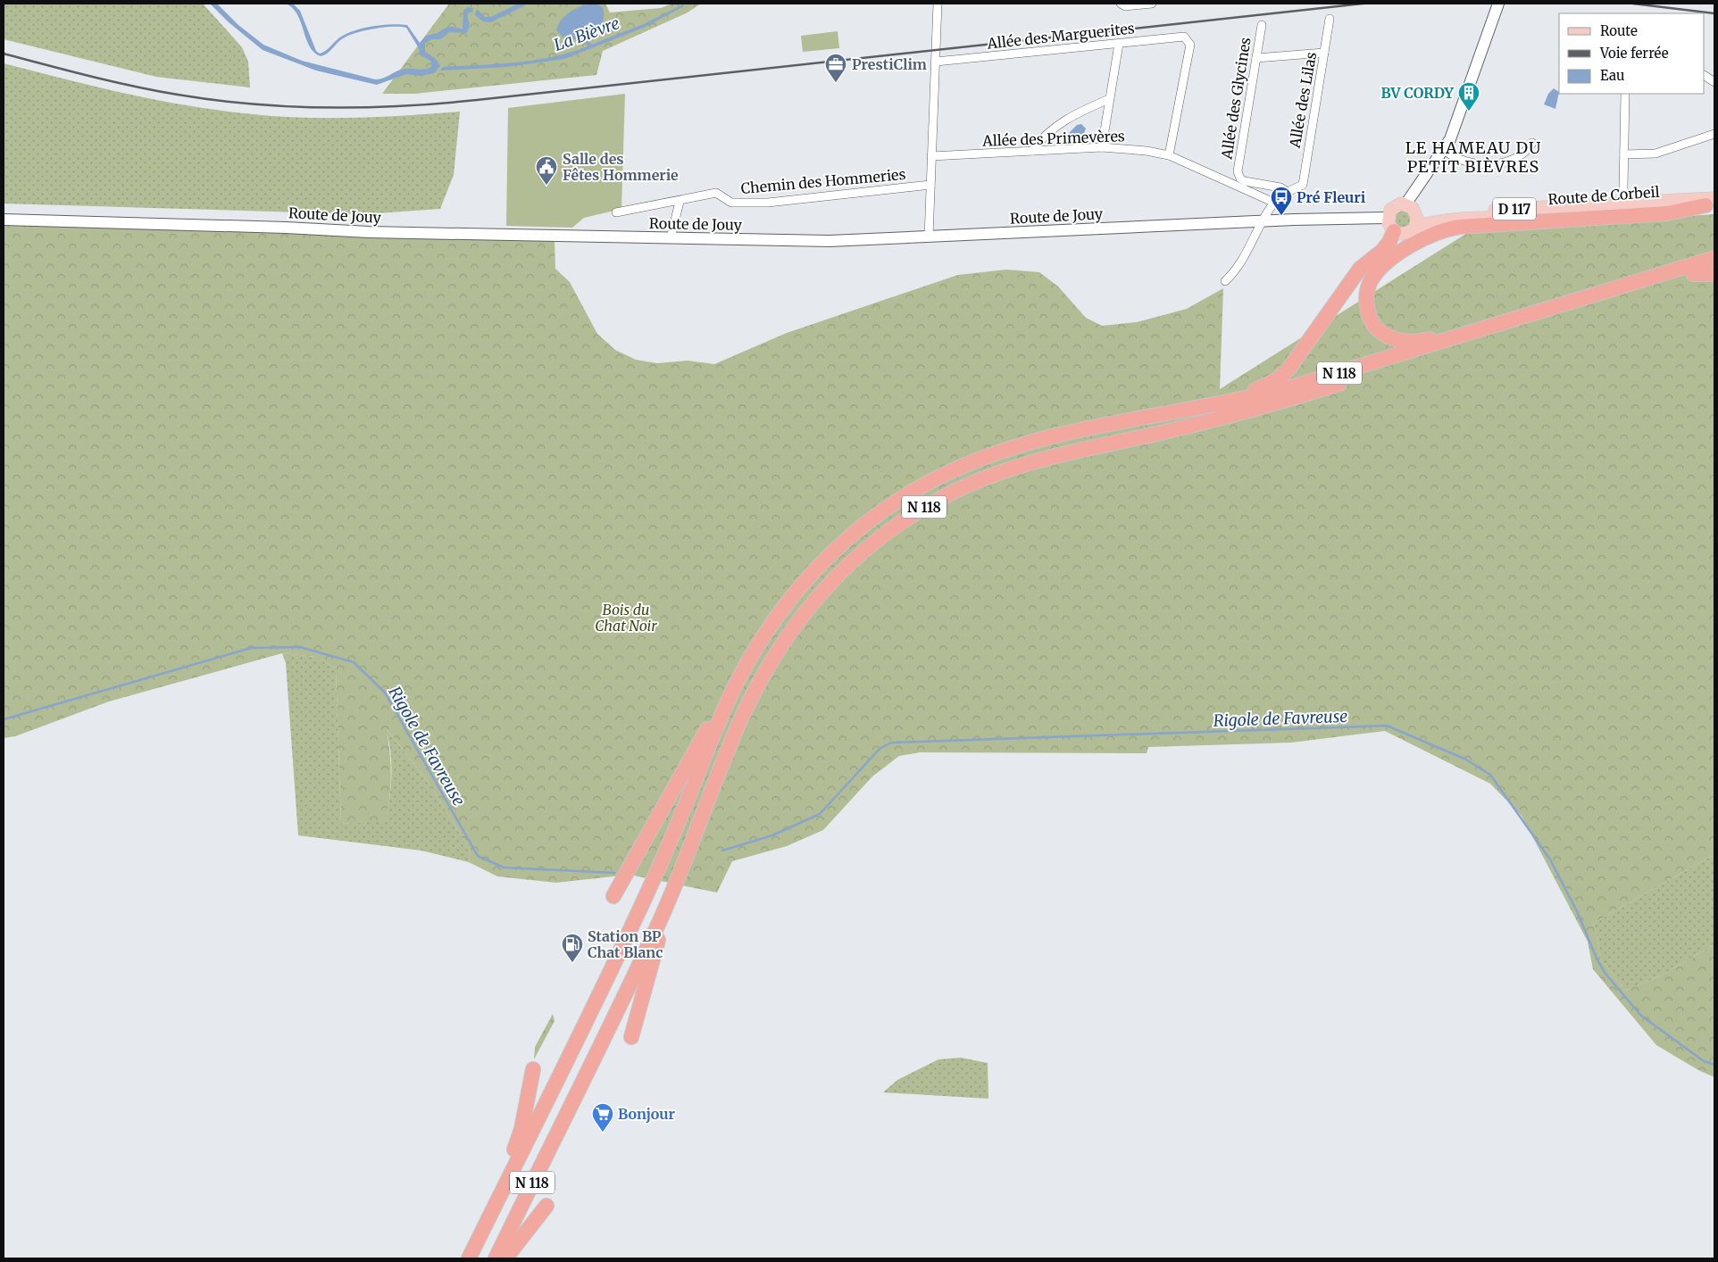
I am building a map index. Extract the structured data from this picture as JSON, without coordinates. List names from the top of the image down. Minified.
{"streets":{"highway":["N 118"],"main road":["Route de Corbeil","D 117","Route de Jouy"],"street":["Allée des Marguerites","Allée des Glycines","Allée des Lilas","Allée des Primevères","Chemin des Hommeries"]},"crossings":[["Allée des Marguerites","Allée des Primevères"],["Allée des Glycines","Allée des Lilas"],["Route de Corbeil","Route de Jouy"]],"districts":["LE HAMEAU DU PETIT BIÈVRES"],"water":["La Bièvre","Rigole de Favreuse"],"parks":["Bois du Chat Noir"],"places":{"office":["PrestiClim"],"building":["BV CORDY"],"public building":["Salle des Fêtes Hommerie"],"bus stop":["Pré Fleuri"],"fuel station":["Station BP Chat Blanc"],"supermarket":["Bonjour"]},"legend":["Route","Voie ferrée","Eau"]}
